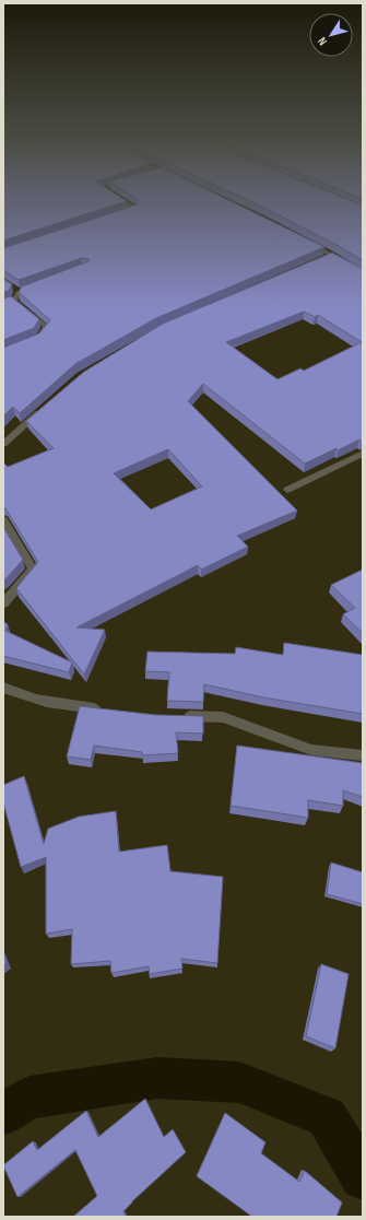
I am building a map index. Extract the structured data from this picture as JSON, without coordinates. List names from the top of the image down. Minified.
{"north":"bottom left"}
